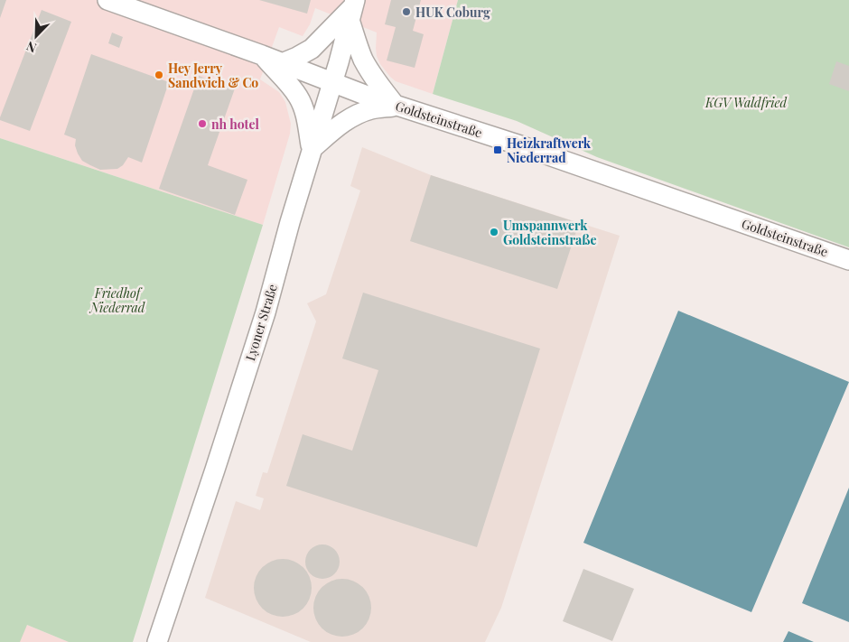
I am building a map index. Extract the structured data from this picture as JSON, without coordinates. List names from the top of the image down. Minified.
{"streets":{"street":["Goldsteinstraße","Lyoner Straße"]},"crossings":[["Goldsteinstraße","Lyoner Straße"]],"parks":["KGV Waldfried","Friedhof Niederrad"],"places":{"other":["HUK Coburg","Hey Jerry Sandwich & Co","nh hotel","Umspannwerk Goldsteinstraße"],"transit":["Heizkraftwerk Niederrad"]},"north":"bottom left"}
